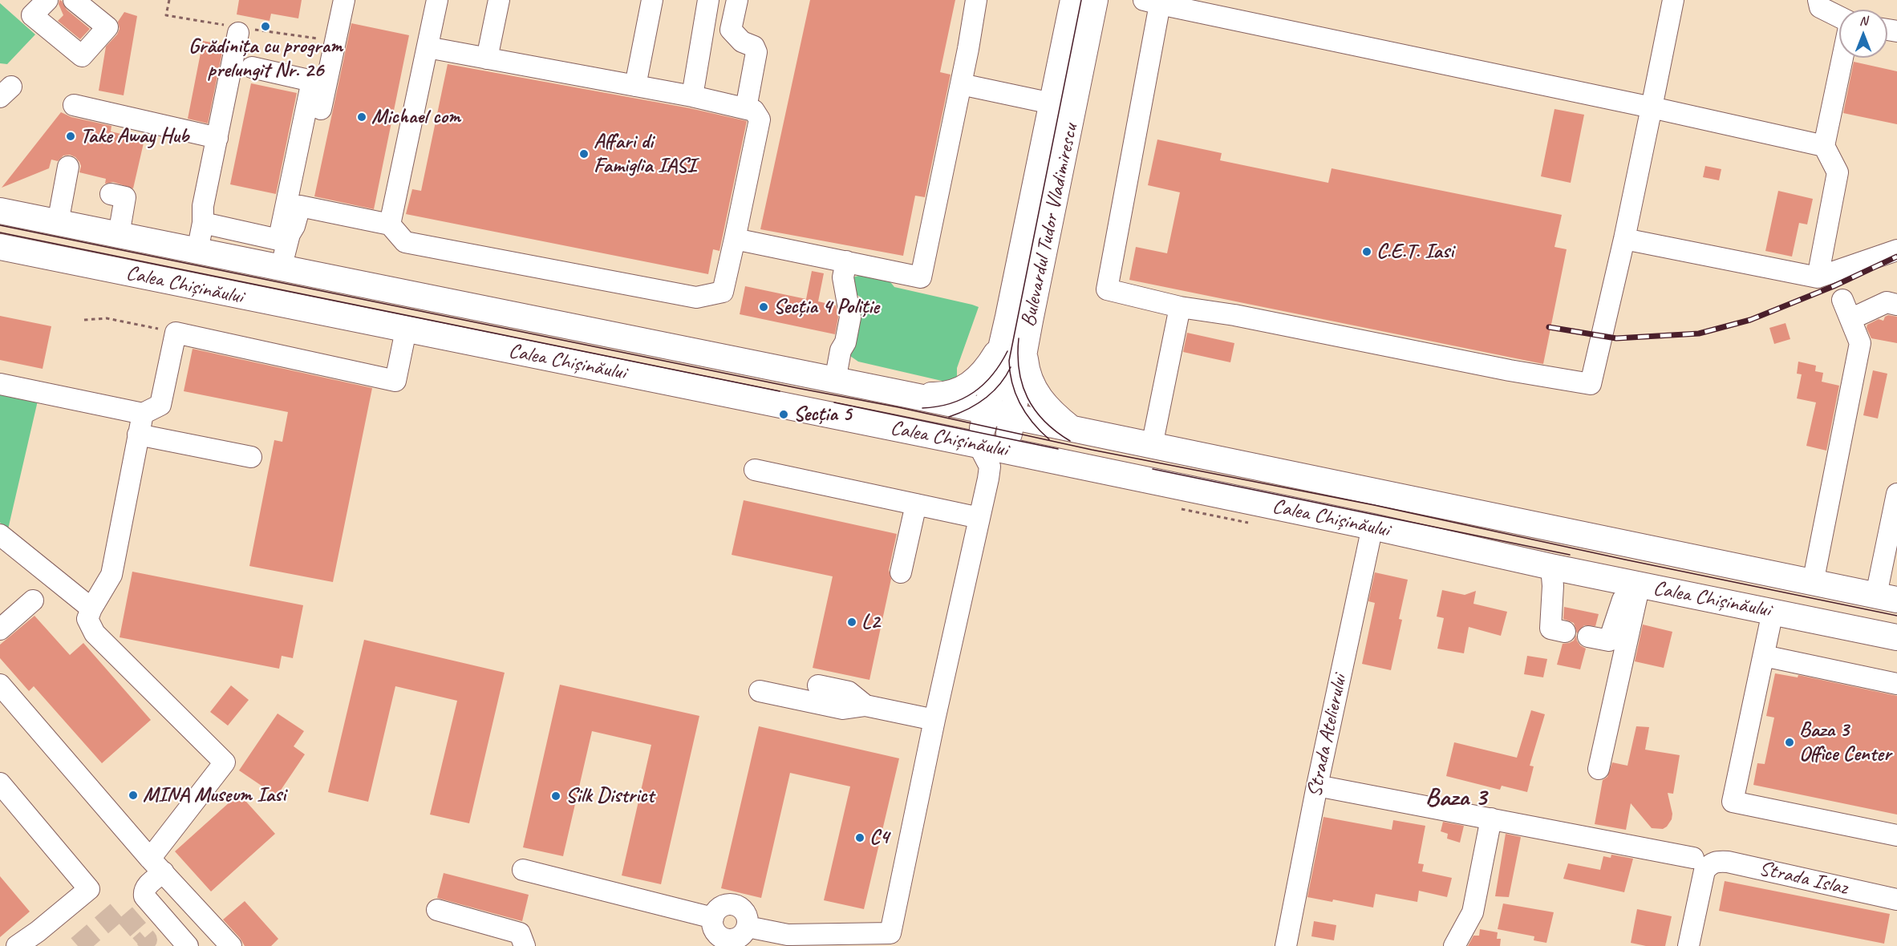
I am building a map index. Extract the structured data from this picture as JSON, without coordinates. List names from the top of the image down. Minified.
{"streets":{"main road":["Bulevardul Tudor Vladimirescu","Calea Chișinăului"],"street":["Strada Atelierului","Strada Islaz"]},"crossings":[["Bulevardul Tudor Vladimirescu","Calea Chișinăului"],["Calea Chișinăului","Strada Atelierului"],["Strada Atelierului","Strada Islaz"]],"districts":["Baza 3"],"places":["Grădinița cu program prelungit Nr. 26","Michael com","Take Away Hub","Affari di Famiglia IASI","C.E.T. Iasi","Secția 4 Poliție","Secția 5","L2","Baza 3 Office Center","MINA Museum Iasi","Silk District","C4"],"north":"top"}
